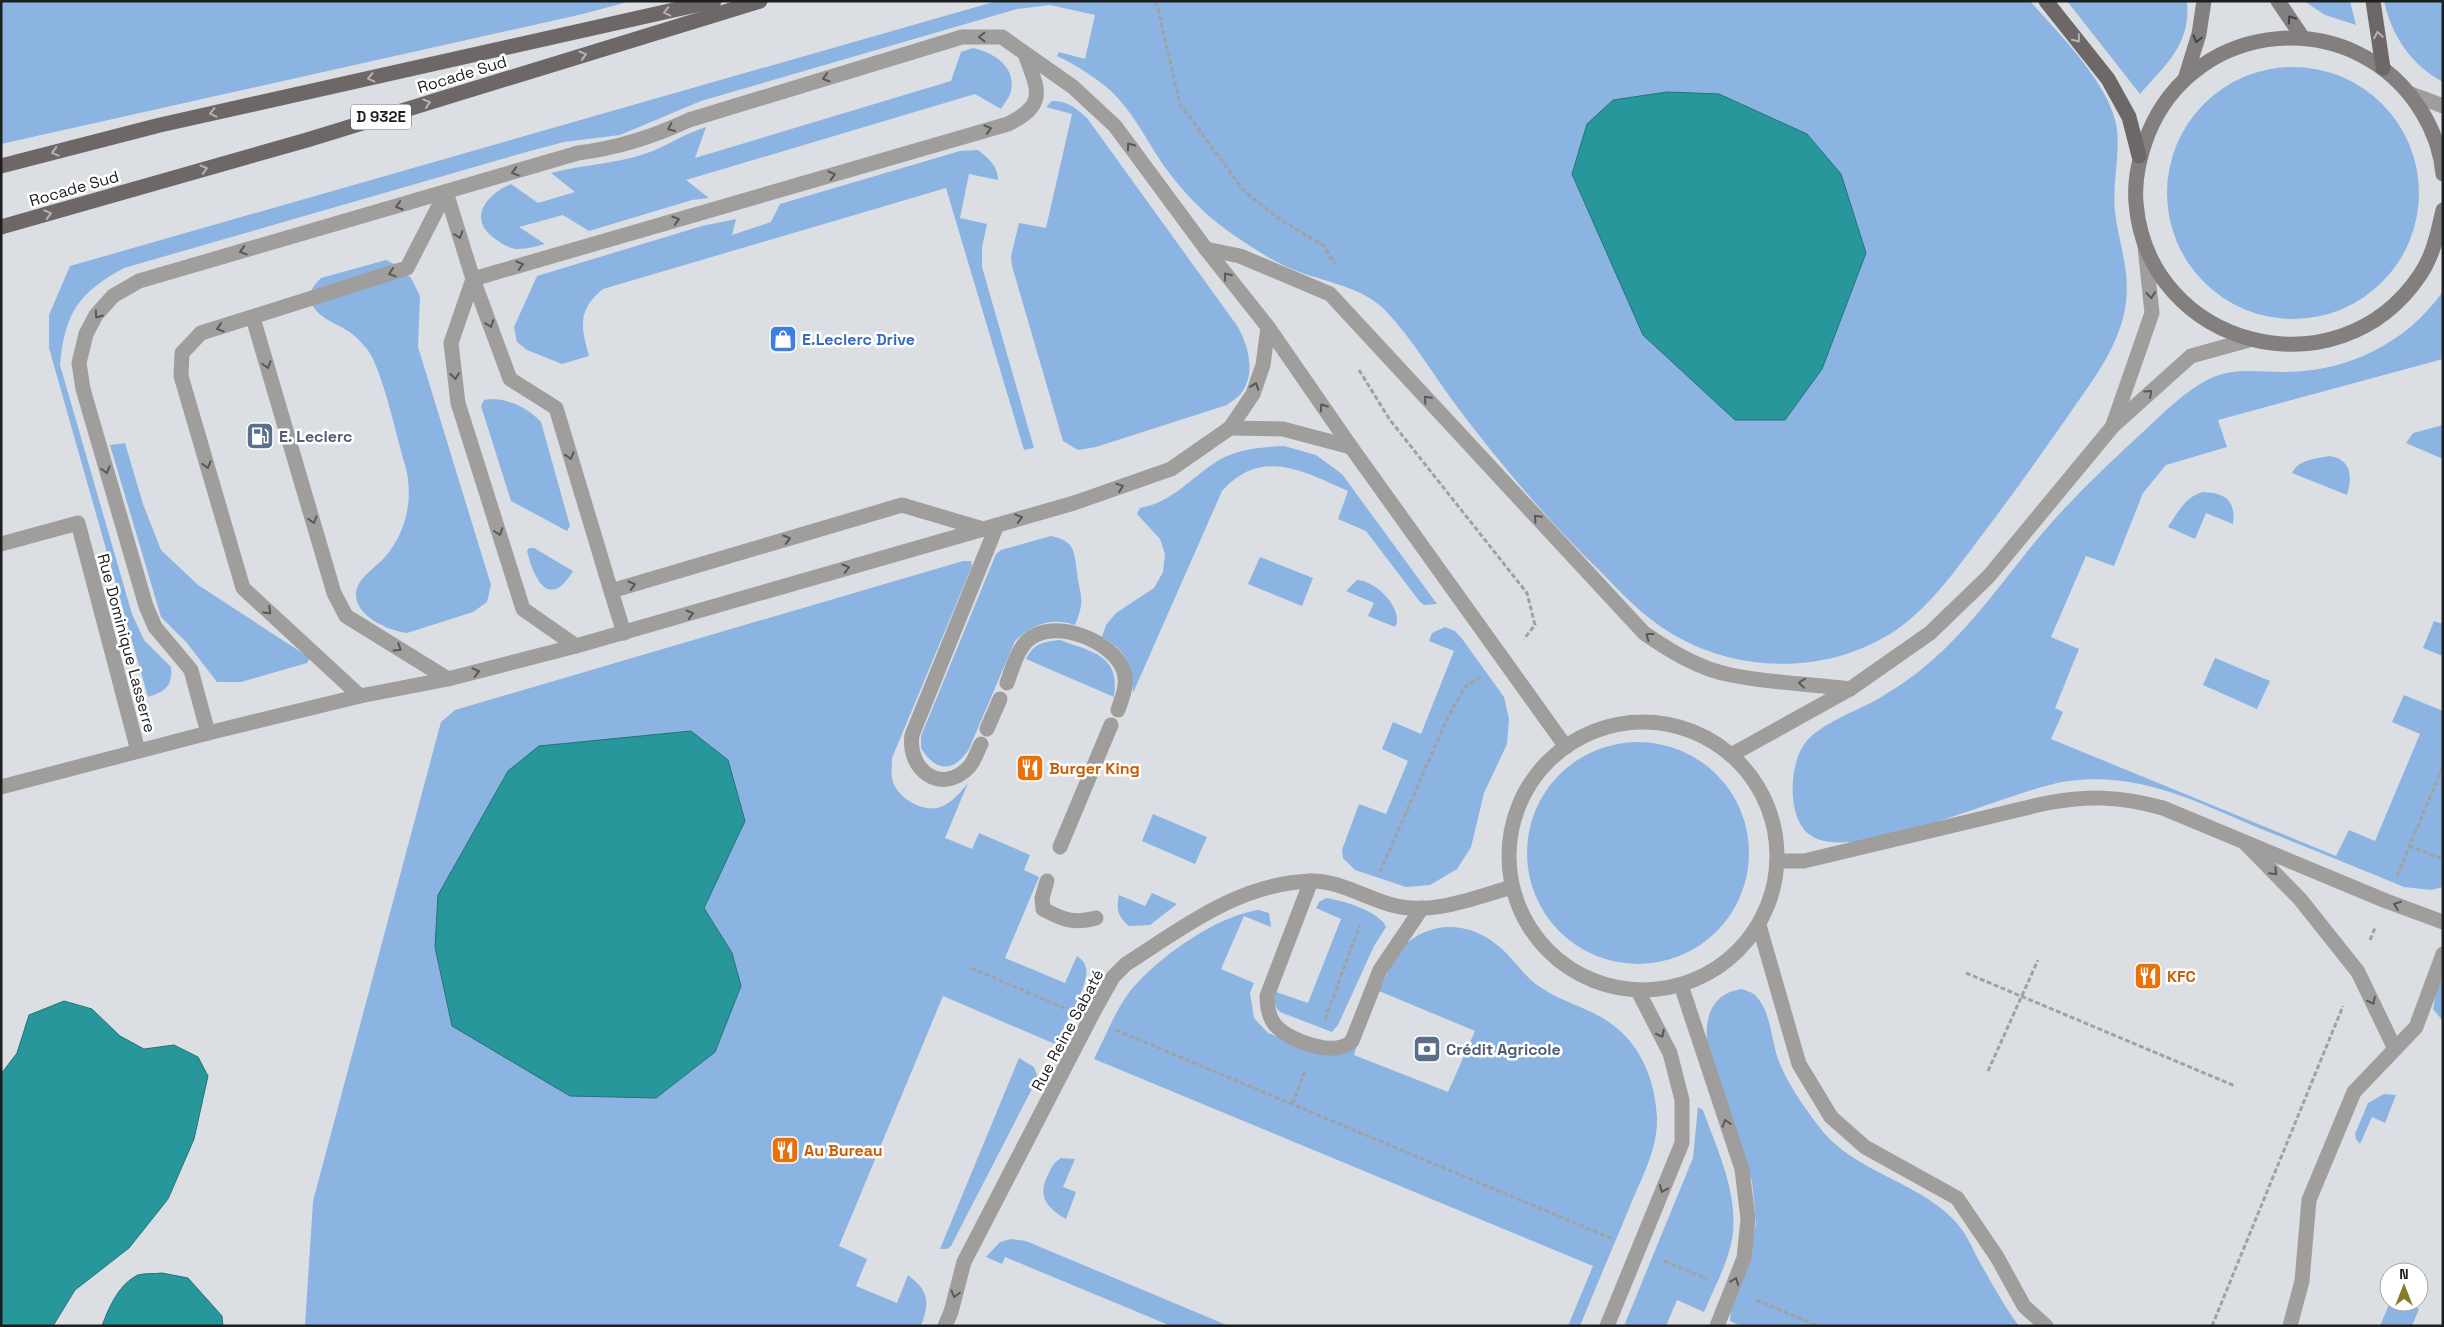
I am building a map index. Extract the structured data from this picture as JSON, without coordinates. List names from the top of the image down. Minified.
{"streets":{"main road":["Rocade Sud","D 932E"],"street":["Rue Dominique Lasserre","Rue Reine Sabaté"]},"one_way":["Rue Reine Sabaté"],"places":{"shop":["E.Leclerc Drive"],"fuel station":["E. Leclerc"],"restaurant":["Burger King","KFC","Au Bureau"],"bank":["Crédit Agricole"]},"north":"top"}
